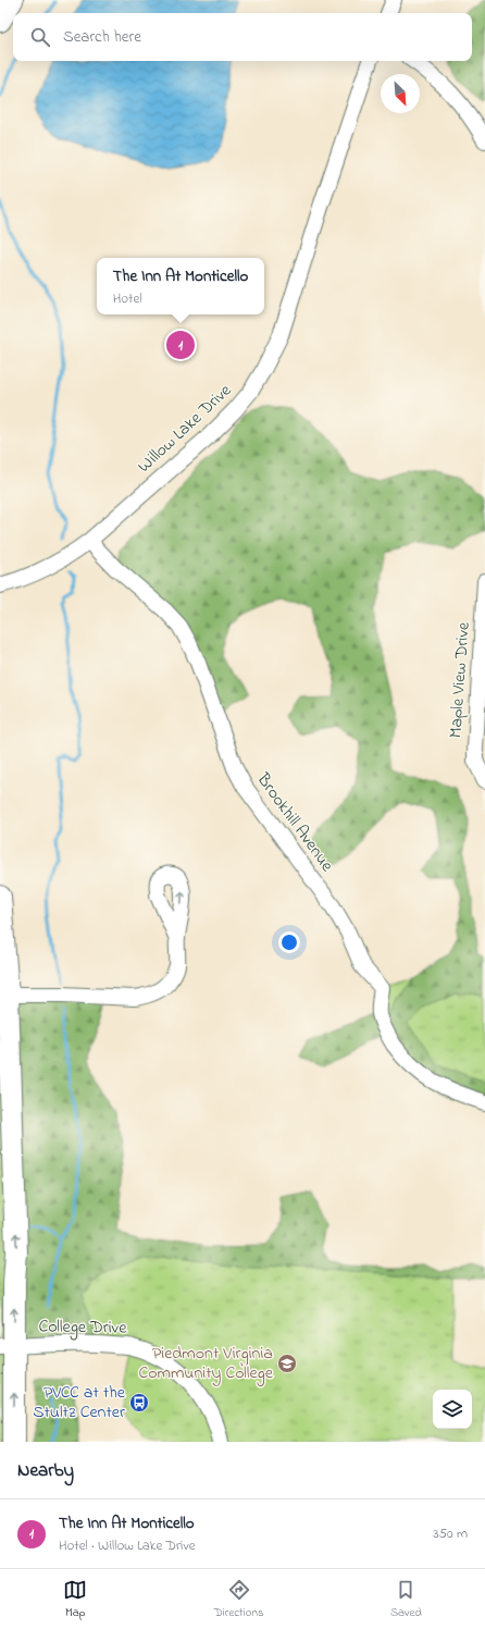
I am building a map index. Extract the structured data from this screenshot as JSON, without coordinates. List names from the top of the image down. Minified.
{"streets":{"street":["Willow Lake Drive","Maple View Drive","Brookhill Avenue","College Drive"]},"crossings":[["Willow Lake Drive","Brookhill Avenue"]],"places":{"school or university":["Piedmont Virginia Community College"],"bus stop":["PVCC at the Stultz Center"]},"north":"bottom right","page":{"search":"Search here","popup":["The Inn At Monticello","Hotel"],"pins":"1","heading":"Nearby","list":[{"mark":"1","name":"The Inn At Monticello","note":"Hotel · Willow Lake Drive","value":"350 m"}],"nav":["Map","Directions","Saved"]}}
